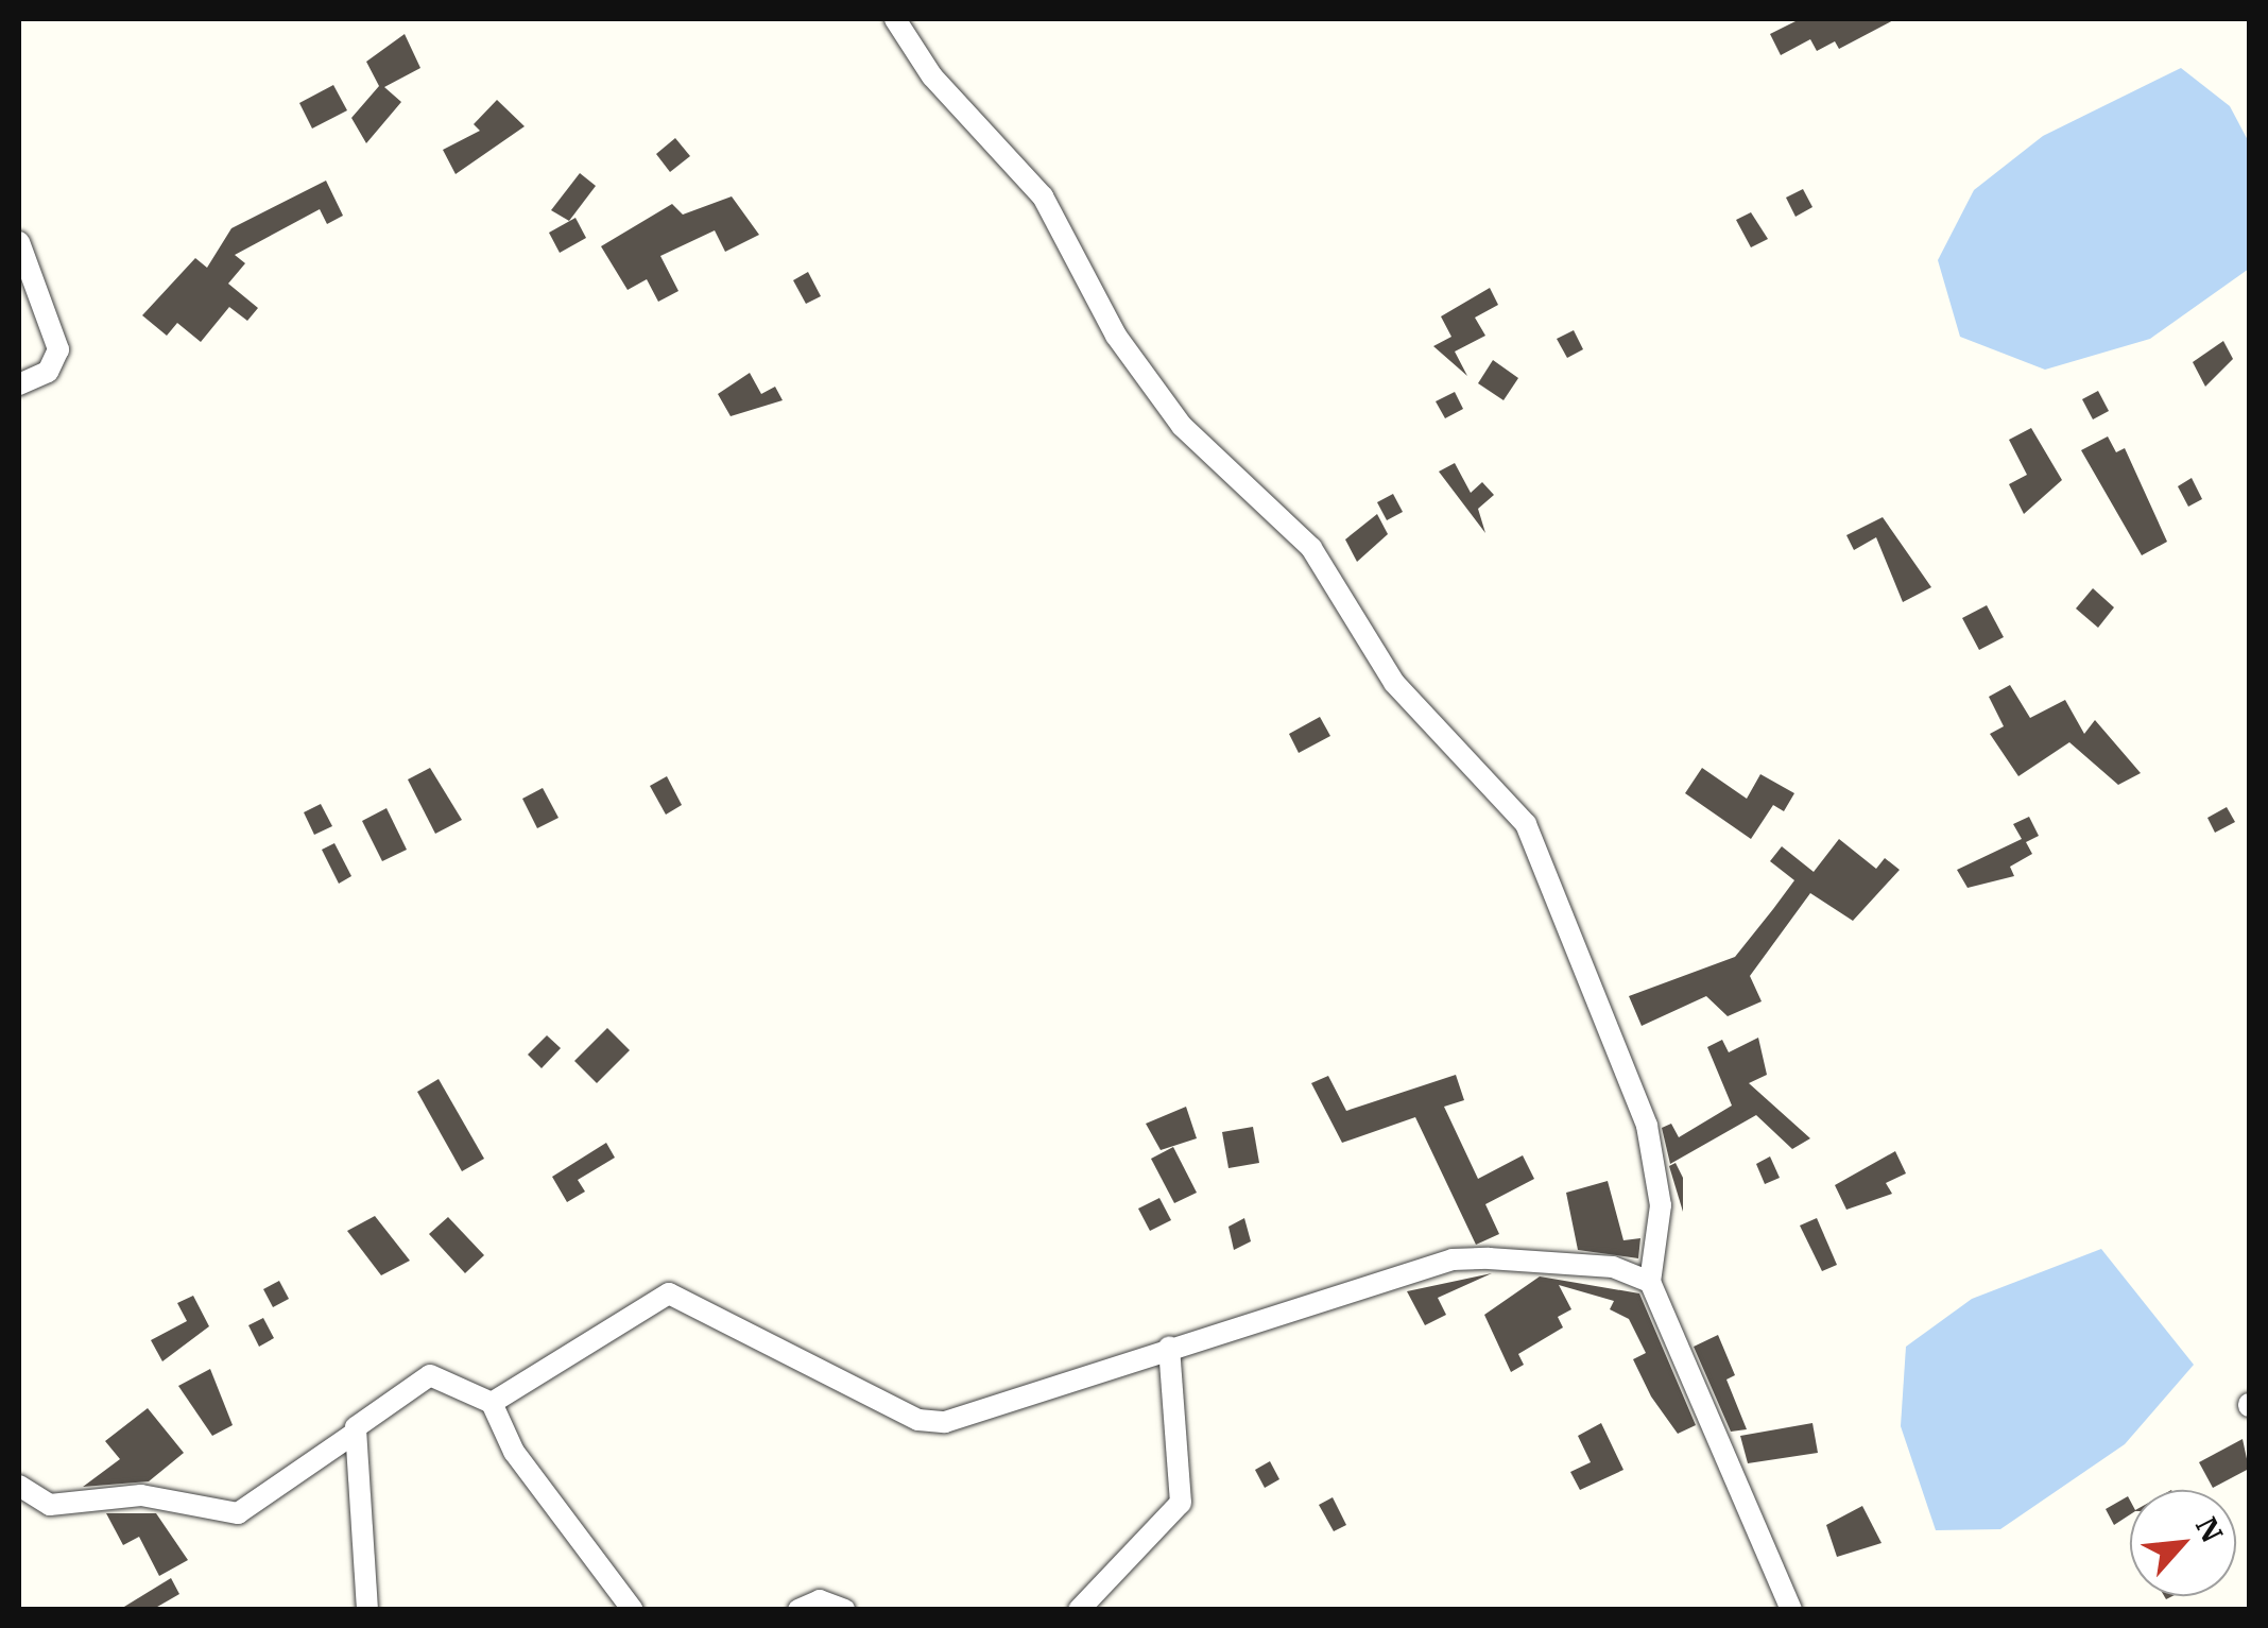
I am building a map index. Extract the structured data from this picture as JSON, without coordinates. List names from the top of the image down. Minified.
{"north":"top right"}
